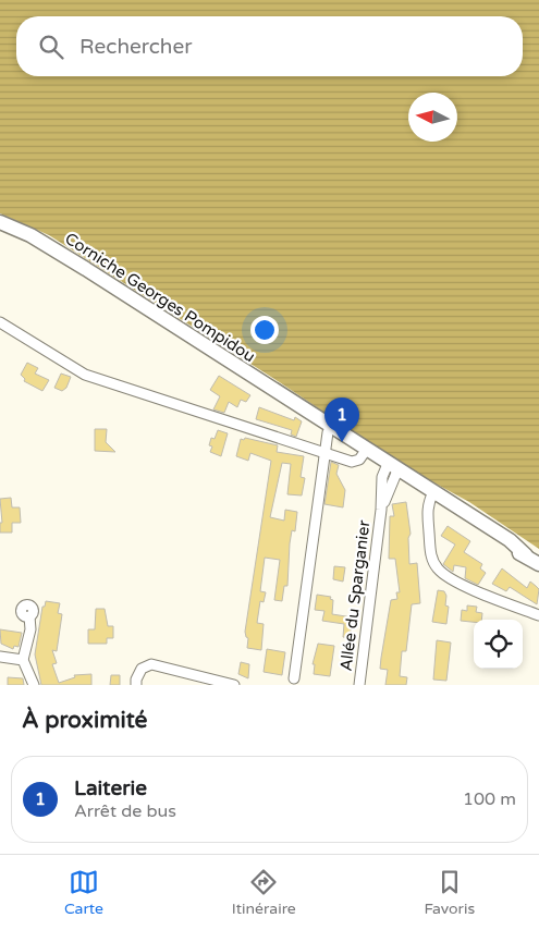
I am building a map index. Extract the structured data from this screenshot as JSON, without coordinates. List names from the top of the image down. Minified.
{"streets":{"main road":["Corniche Georges Pompidou"],"street":["Allée du Sparganier"]},"crossings":[["Corniche Georges Pompidou","Allée du Sparganier"]],"north":"left","page":{"search":"Rechercher","pins":"1","heading":"À proximité","list":[{"mark":"1","name":"Laiterie","note":"Arrêt de bus","value":"100 m"}],"nav":["Carte","Itinéraire","Favoris"]}}
